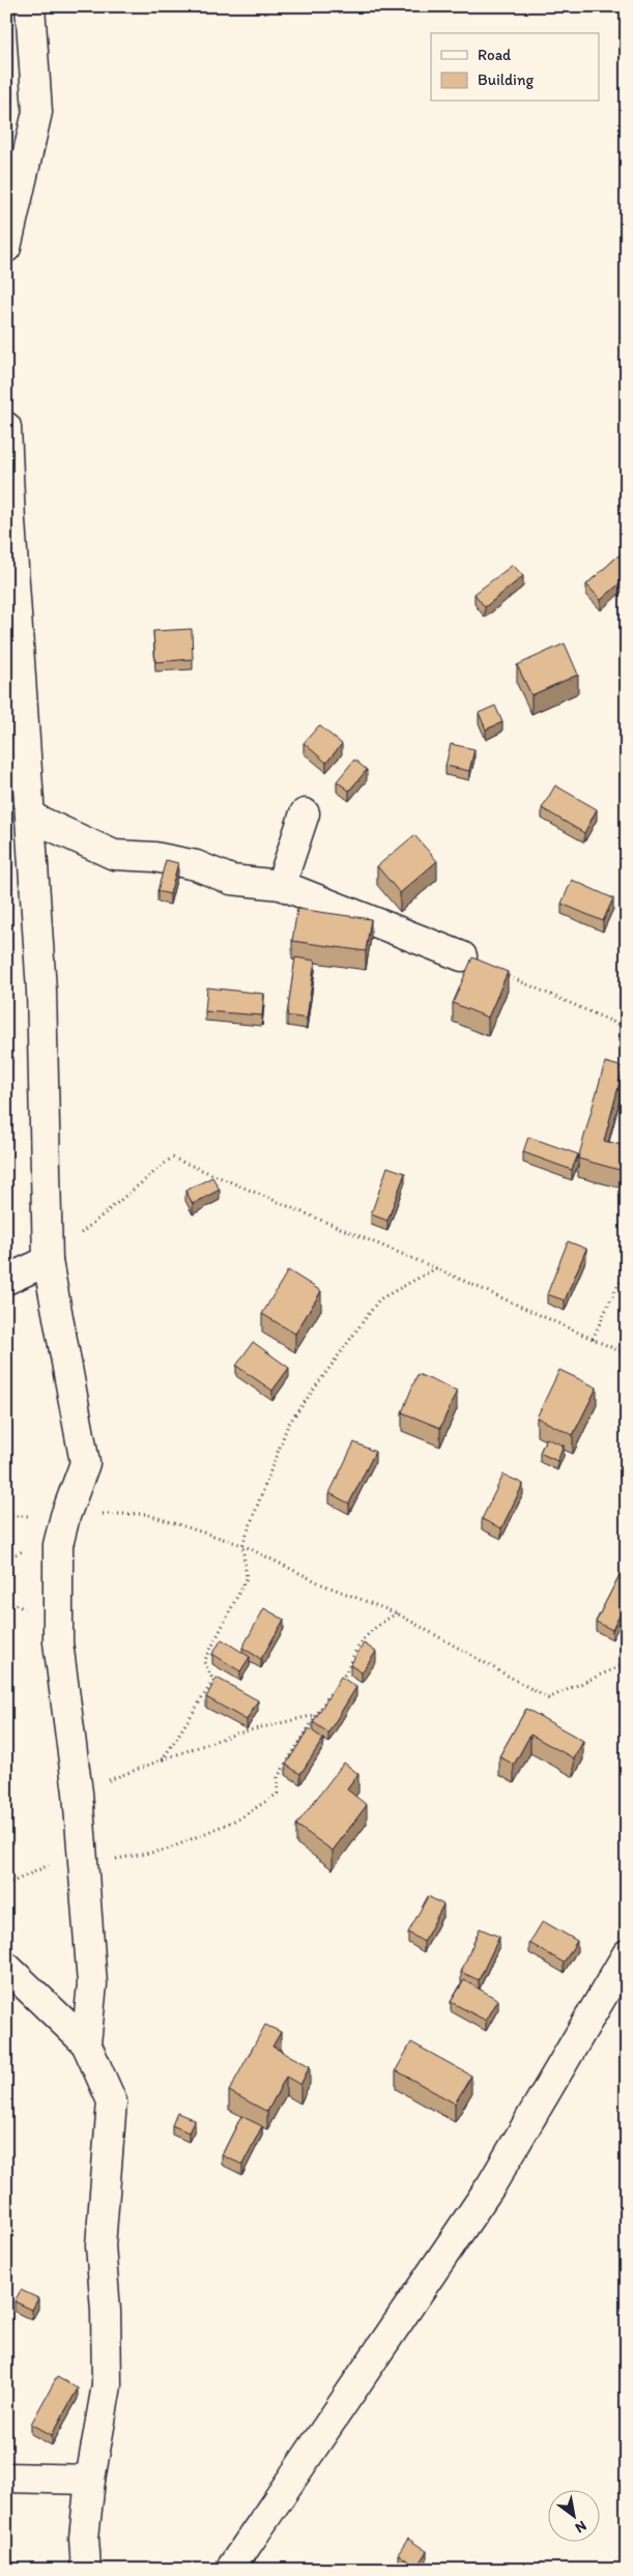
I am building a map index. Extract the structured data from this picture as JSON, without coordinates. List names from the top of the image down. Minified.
{"legend":["Road","Building"],"north":"bottom right"}
